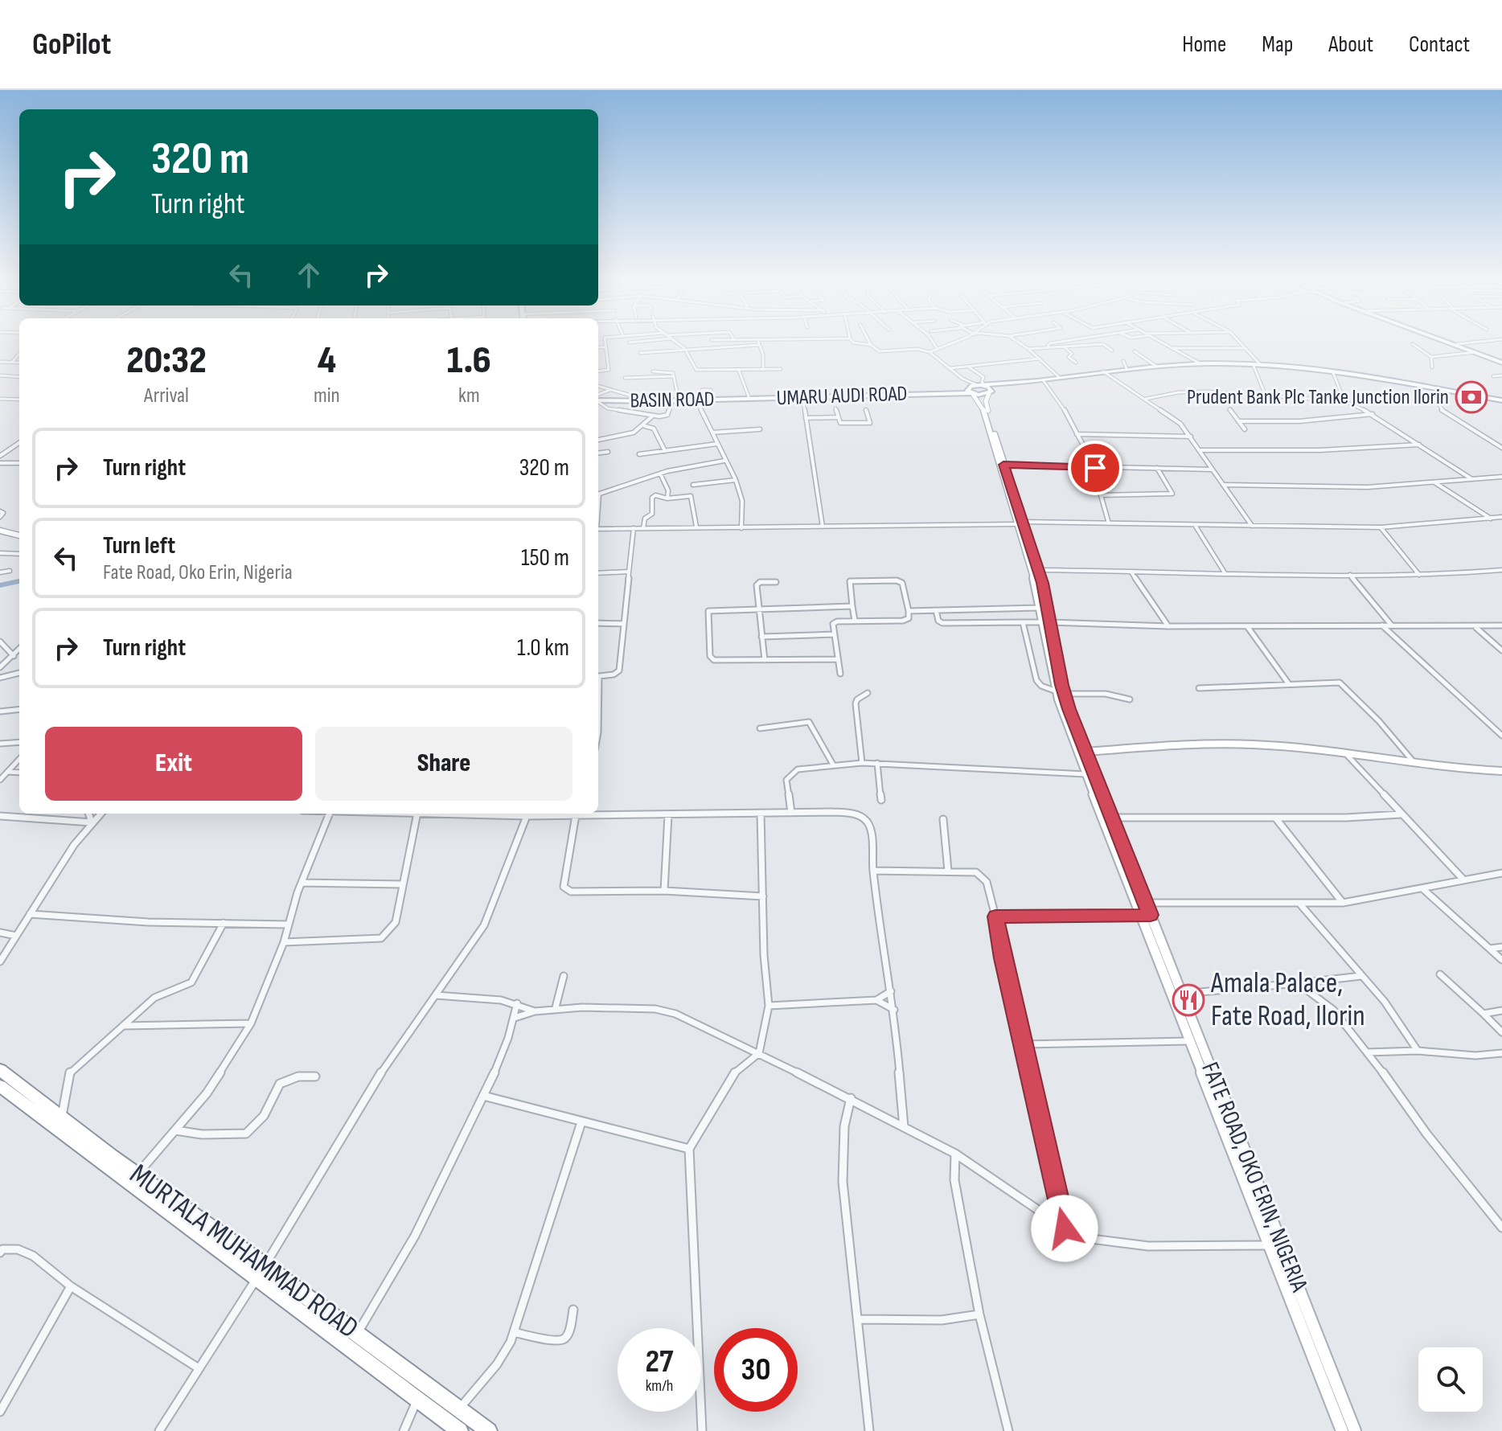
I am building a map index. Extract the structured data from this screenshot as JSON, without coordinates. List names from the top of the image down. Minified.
{"streets":{"highway":["MURTALA MUHAMMAD ROAD"],"main road":["UMARU AUDI ROAD","BASIN ROAD"],"street":["FATE ROAD, OKO ERIN, NIGERIA"]},"crossings":[["UMARU AUDI ROAD","BASIN ROAD"]],"places":{"bank":["Prudent Bank Plc Tanke Junction Ilorin"],"restaurant":["Amala Palace, Fate Road, Ilorin"]},"page":{"header":"GoPilot","nav":["Home","Map","About","Contact"],"turn":["320 m","Turn right"],"eta":["20:32","Arrival","4","min","1.6","km"],"list":[{"name":"Turn right","value":"320 m"},{"name":"Turn left","note":"Fate Road, Oko Erin, Nigeria","value":"150 m"},{"name":"Turn right","value":"1.0 km"}],"buttons":["Exit","Share"],"speed":"27 km/h","limit":"30"}}
